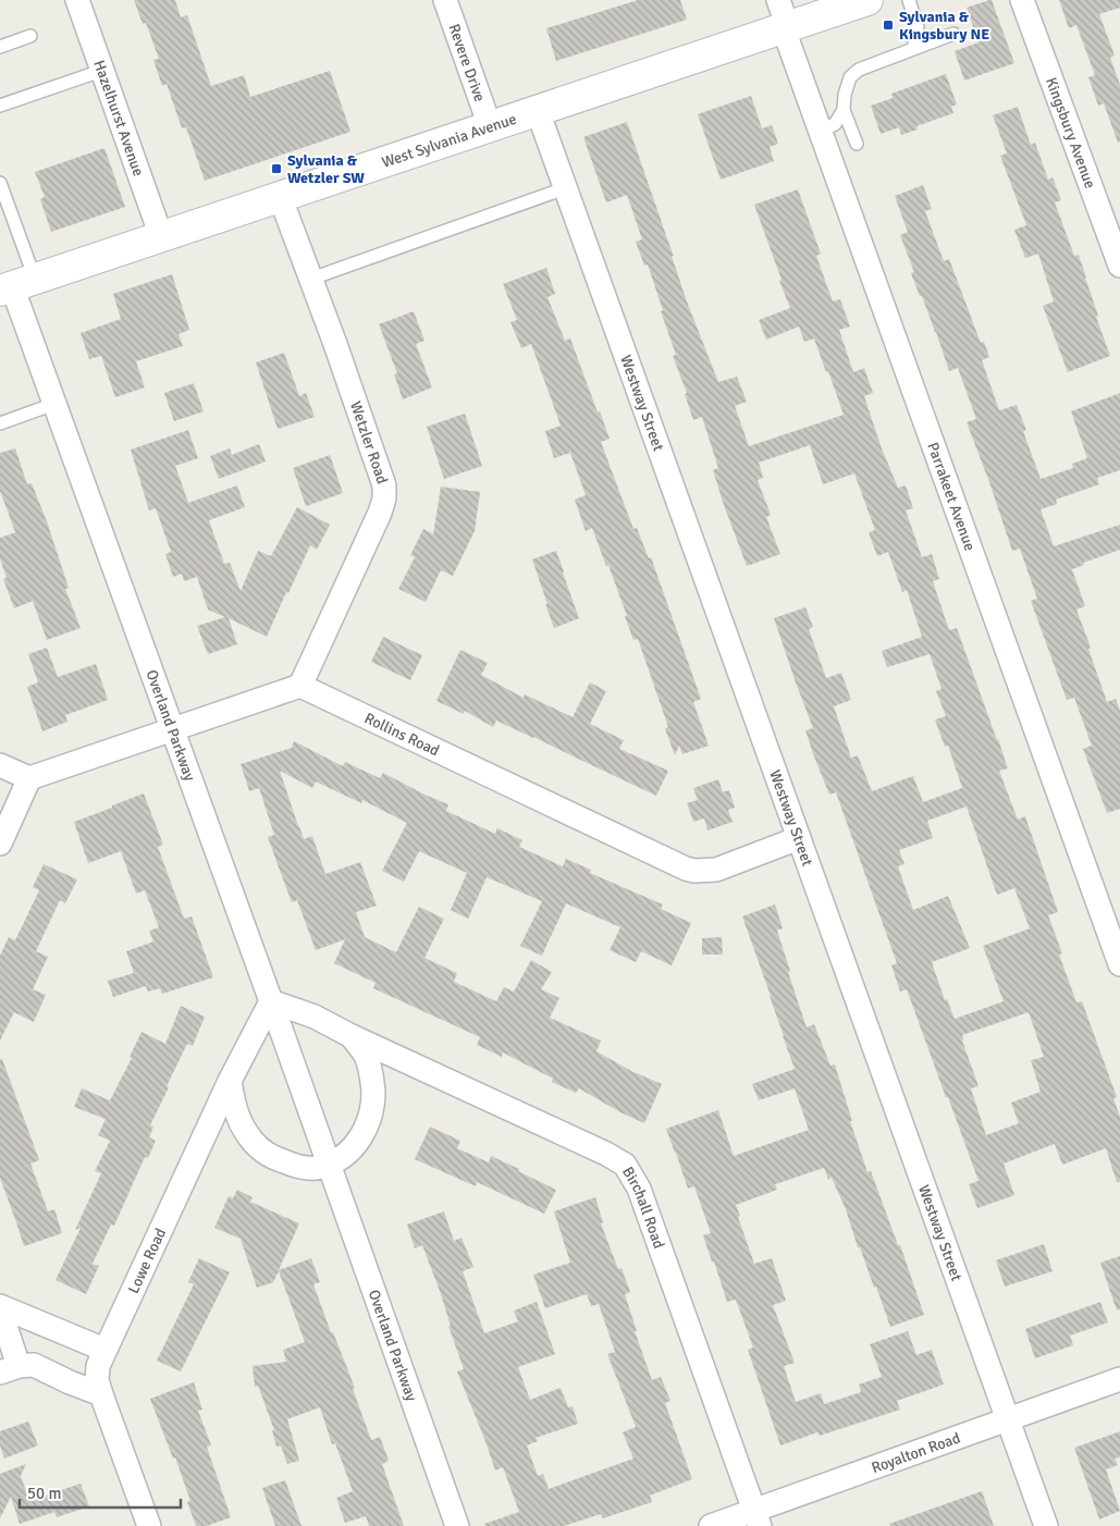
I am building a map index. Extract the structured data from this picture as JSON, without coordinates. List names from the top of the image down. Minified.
{"streets":{"main road":["West Sylvania Avenue"],"street":["Revere Drive","Hazelhurst Avenue","Kingsbury Avenue","Westway Street","Wetzler Road","Parrakeet Avenue","Overland Parkway","Rollins Road","Birchall Road","Lowe Road","Royalton Road"]},"crossings":[["Revere Drive","West Sylvania Avenue"],["Hazelhurst Avenue","West Sylvania Avenue"],["West Sylvania Avenue","Westway Street"],["West Sylvania Avenue","Wetzler Road"],["West Sylvania Avenue","Parrakeet Avenue"],["West Sylvania Avenue","Overland Parkway"],["Westway Street","Rollins Road"],["Westway Street","Royalton Road"],["Wetzler Road","Rollins Road"],["Overland Parkway","Birchall Road"],["Overland Parkway","Lowe Road"],["Birchall Road","Lowe Road"],["Birchall Road","Royalton Road"]],"places":{"transit":["Sylvania & Kingsbury NE","Sylvania & Wetzler SW"]},"scale_bar":"50 m"}
